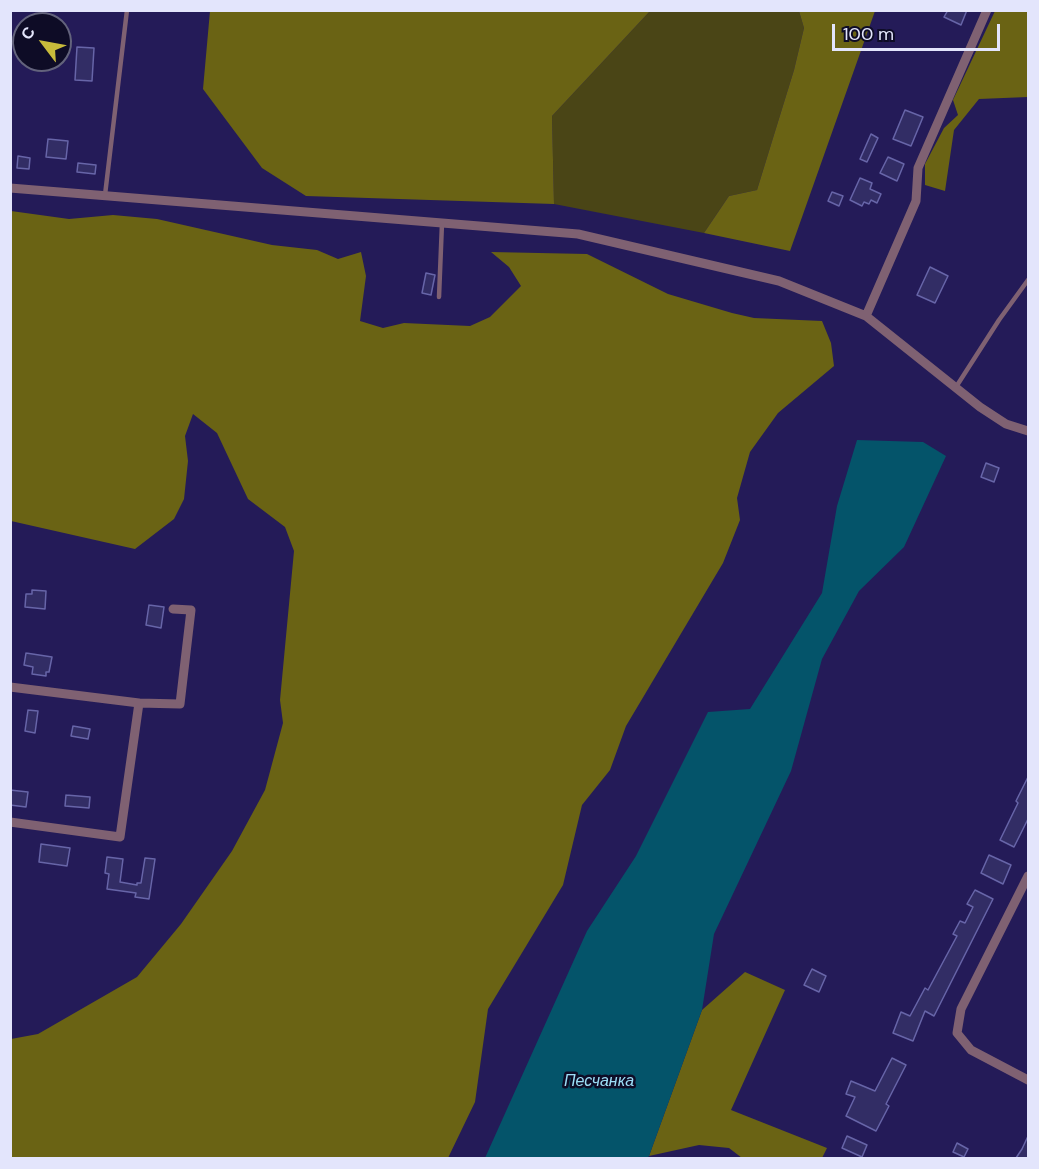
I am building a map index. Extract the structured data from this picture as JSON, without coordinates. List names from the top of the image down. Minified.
{"water":["Песчанка"],"scale_bar":"100 m","north":"top left"}
